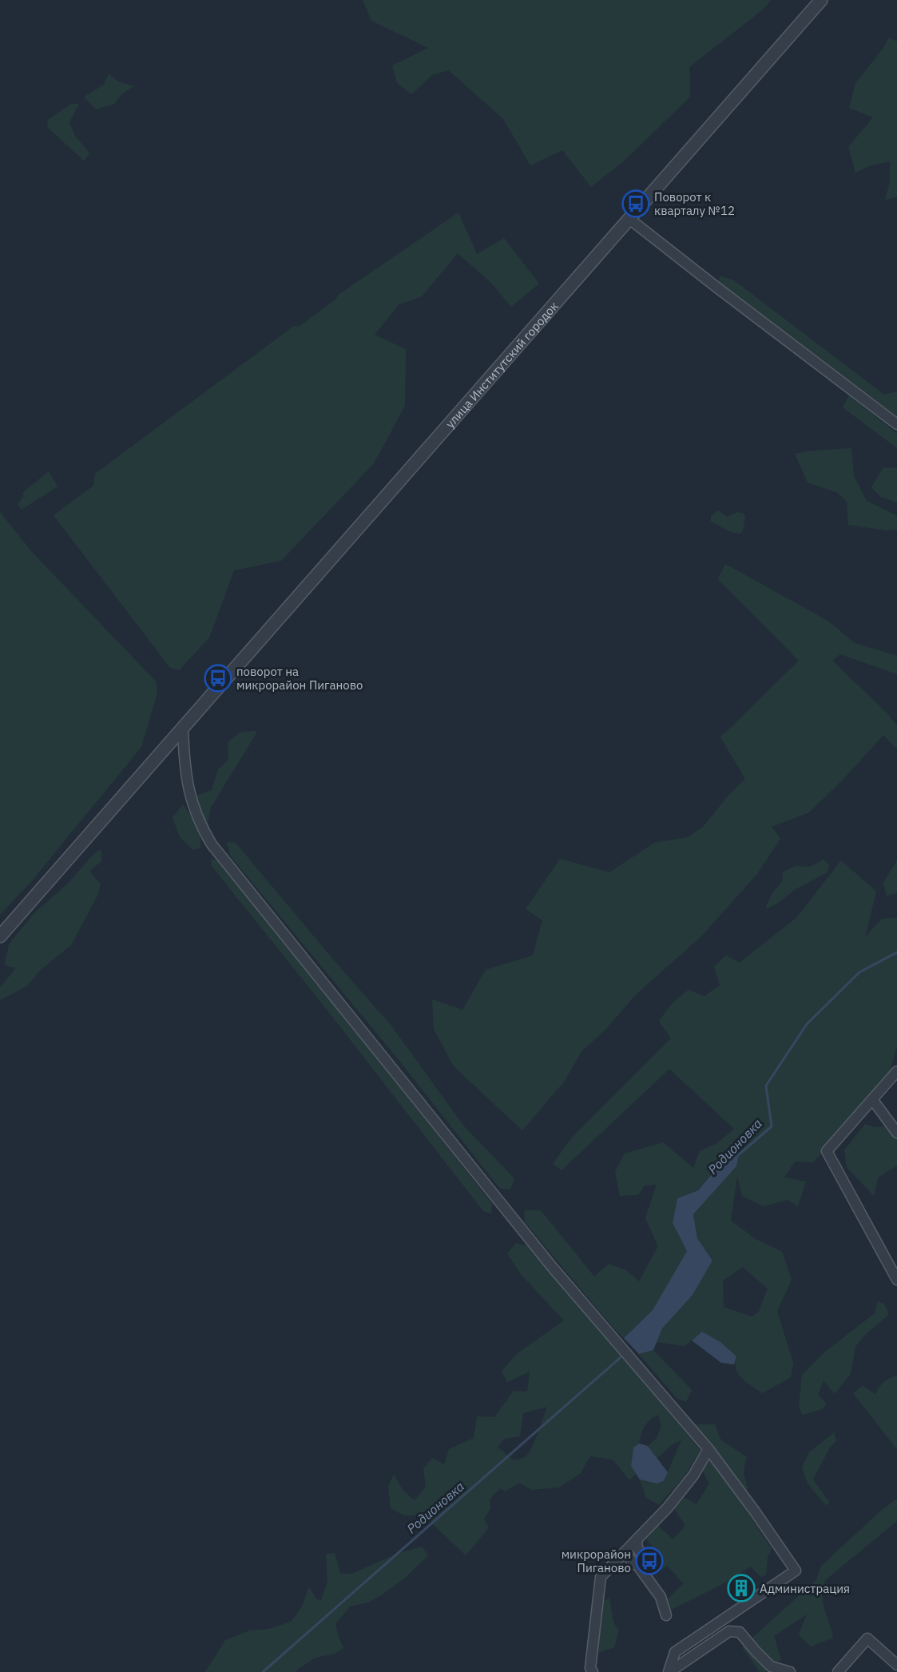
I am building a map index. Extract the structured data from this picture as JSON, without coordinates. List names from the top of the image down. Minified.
{"streets":{"street":["улица Институтский городок"]},"water":["Родионовка"],"places":{"bus stop":["Поворот к кварталу №12","поворот на микрорайон Пиганово","микрорайон Пиганово"],"building":["Администрация"]}}
